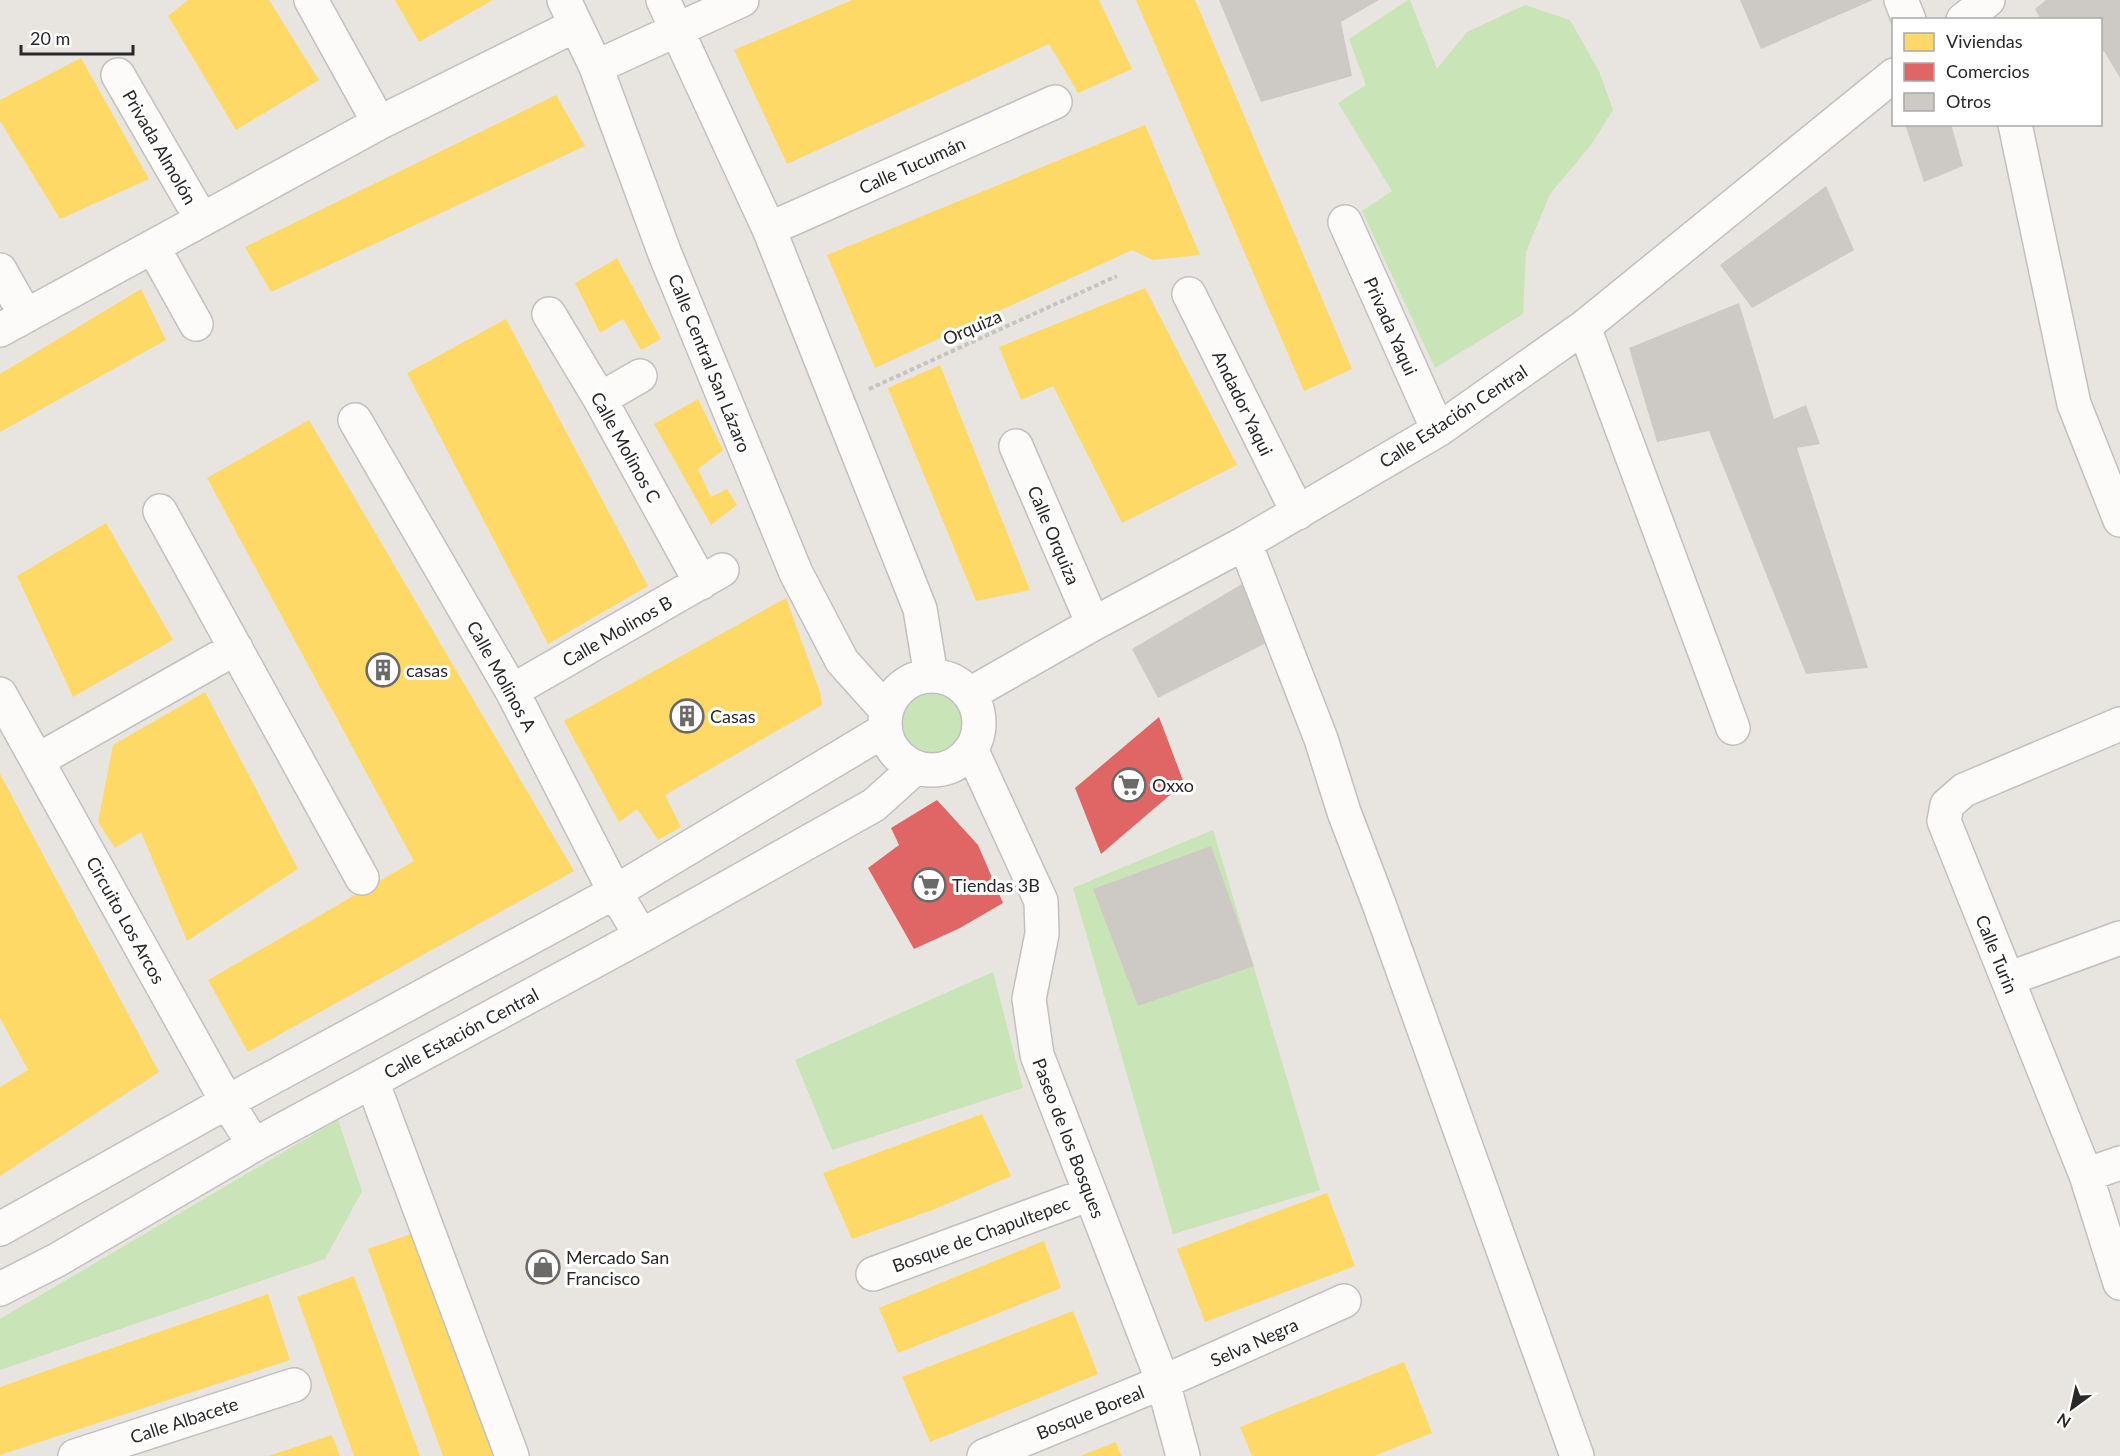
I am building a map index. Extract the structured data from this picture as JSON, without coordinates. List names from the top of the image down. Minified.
{"streets":{"street":["Privada Almolón","Calle Tucumán","Privada Yaqui","Calle Central San Lázaro","Andador Yaqui","Calle Estación Central","Calle Molinos C","Calle Orquiza","Calle Molinos B","Calle Molinos A","Circuito Los Arcos","Calle Turin","Paseo de los Bosques","Bosque de Chapultepec","Selva Negra","Bosque Boreal","Calle Albacete"],"path":["Orquiza"]},"crossings":[["Privada Yaqui","Calle Estación Central"],["Calle Central San Lázaro","Calle Estación Central"],["Calle Central San Lázaro","Paseo de los Bosques"],["Andador Yaqui","Calle Estación Central"],["Calle Estación Central","Calle Orquiza"],["Calle Estación Central","Calle Molinos A"],["Calle Estación Central","Circuito Los Arcos"],["Calle Estación Central","Paseo de los Bosques"],["Calle Molinos C","Calle Molinos B"],["Calle Molinos B","Calle Molinos A"],["Paseo de los Bosques","Bosque de Chapultepec"],["Paseo de los Bosques","Selva Negra"],["Paseo de los Bosques","Bosque Boreal"],["Selva Negra","Bosque Boreal"]],"places":{"building":["casas","Casas"],"supermarket":["Oxxo","Tiendas 3B"],"shop":["Mercado San Francisco"]},"legend":["Viviendas","Comercios","Otros"],"scale_bar":"20 m","north":"bottom left"}
